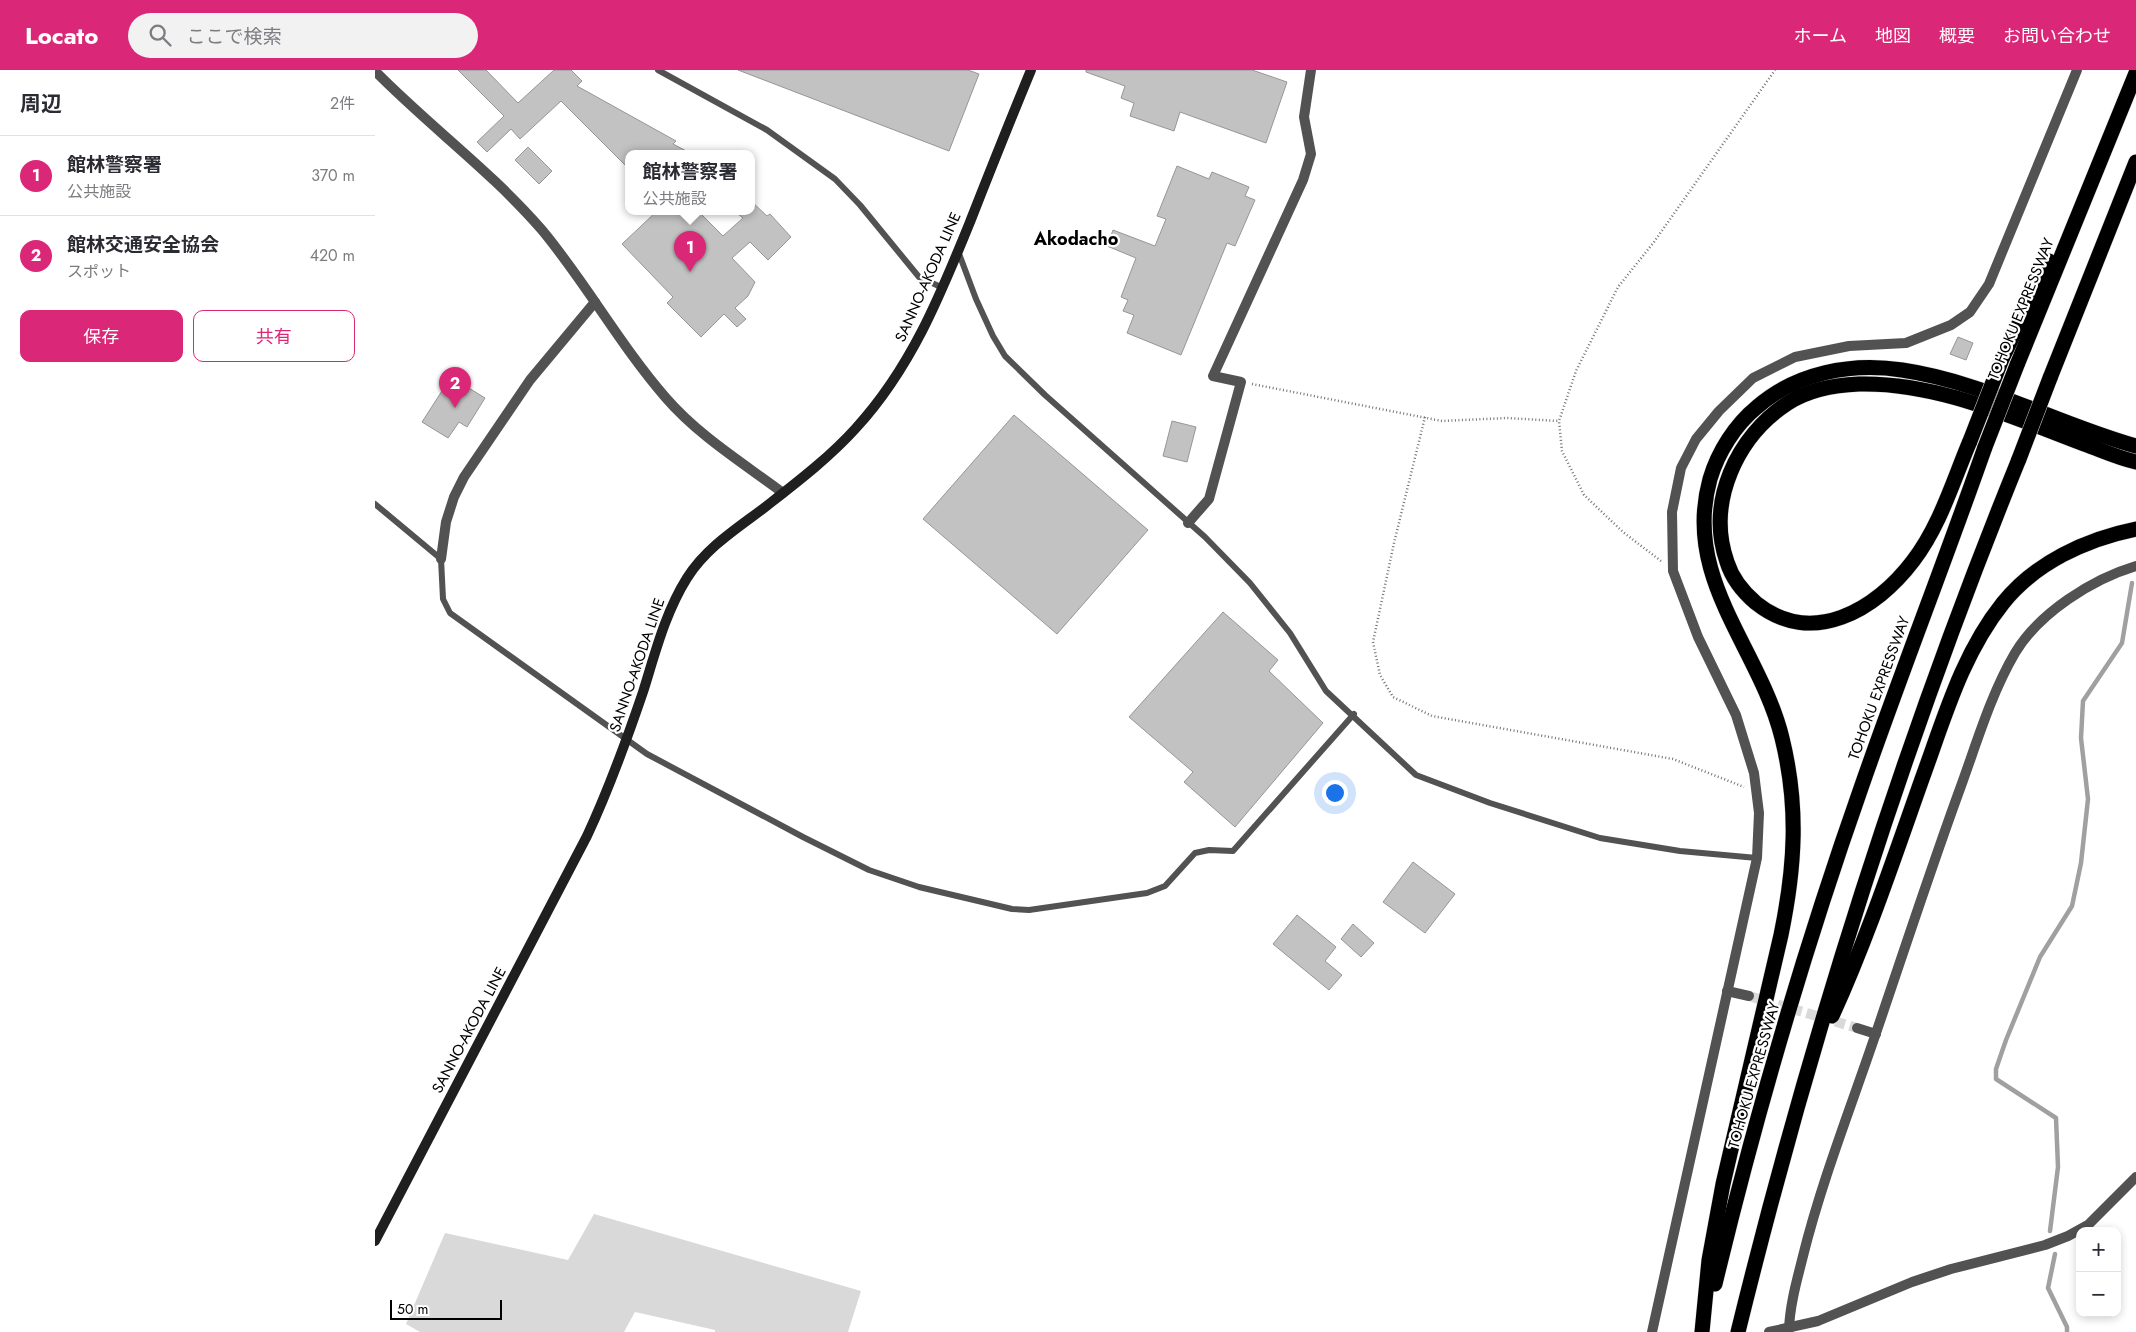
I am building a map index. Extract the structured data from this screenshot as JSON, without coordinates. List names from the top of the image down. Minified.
{"streets":{"highway":["TOHOKU EXPRESSWAY"],"main road":["SANNO-AKODA LINE"]},"districts":["Akodacho"],"scale_bar":"50 m","page":{"header":"Locato","search":"ここで検索","nav":["ホーム","地図","概要","お問い合わせ"],"heading":["周辺","2件"],"list":[{"mark":"1","name":"館林警察署","note":"公共施設","value":"370 m"},{"mark":"2","name":"館林交通安全協会","note":"スポット","value":"420 m"}],"popup":["館林警察署","公共施設"],"pins":["1","2"],"buttons":["保存","共有"],"map_buttons":["+","−"],"scale":"50 m"}}
